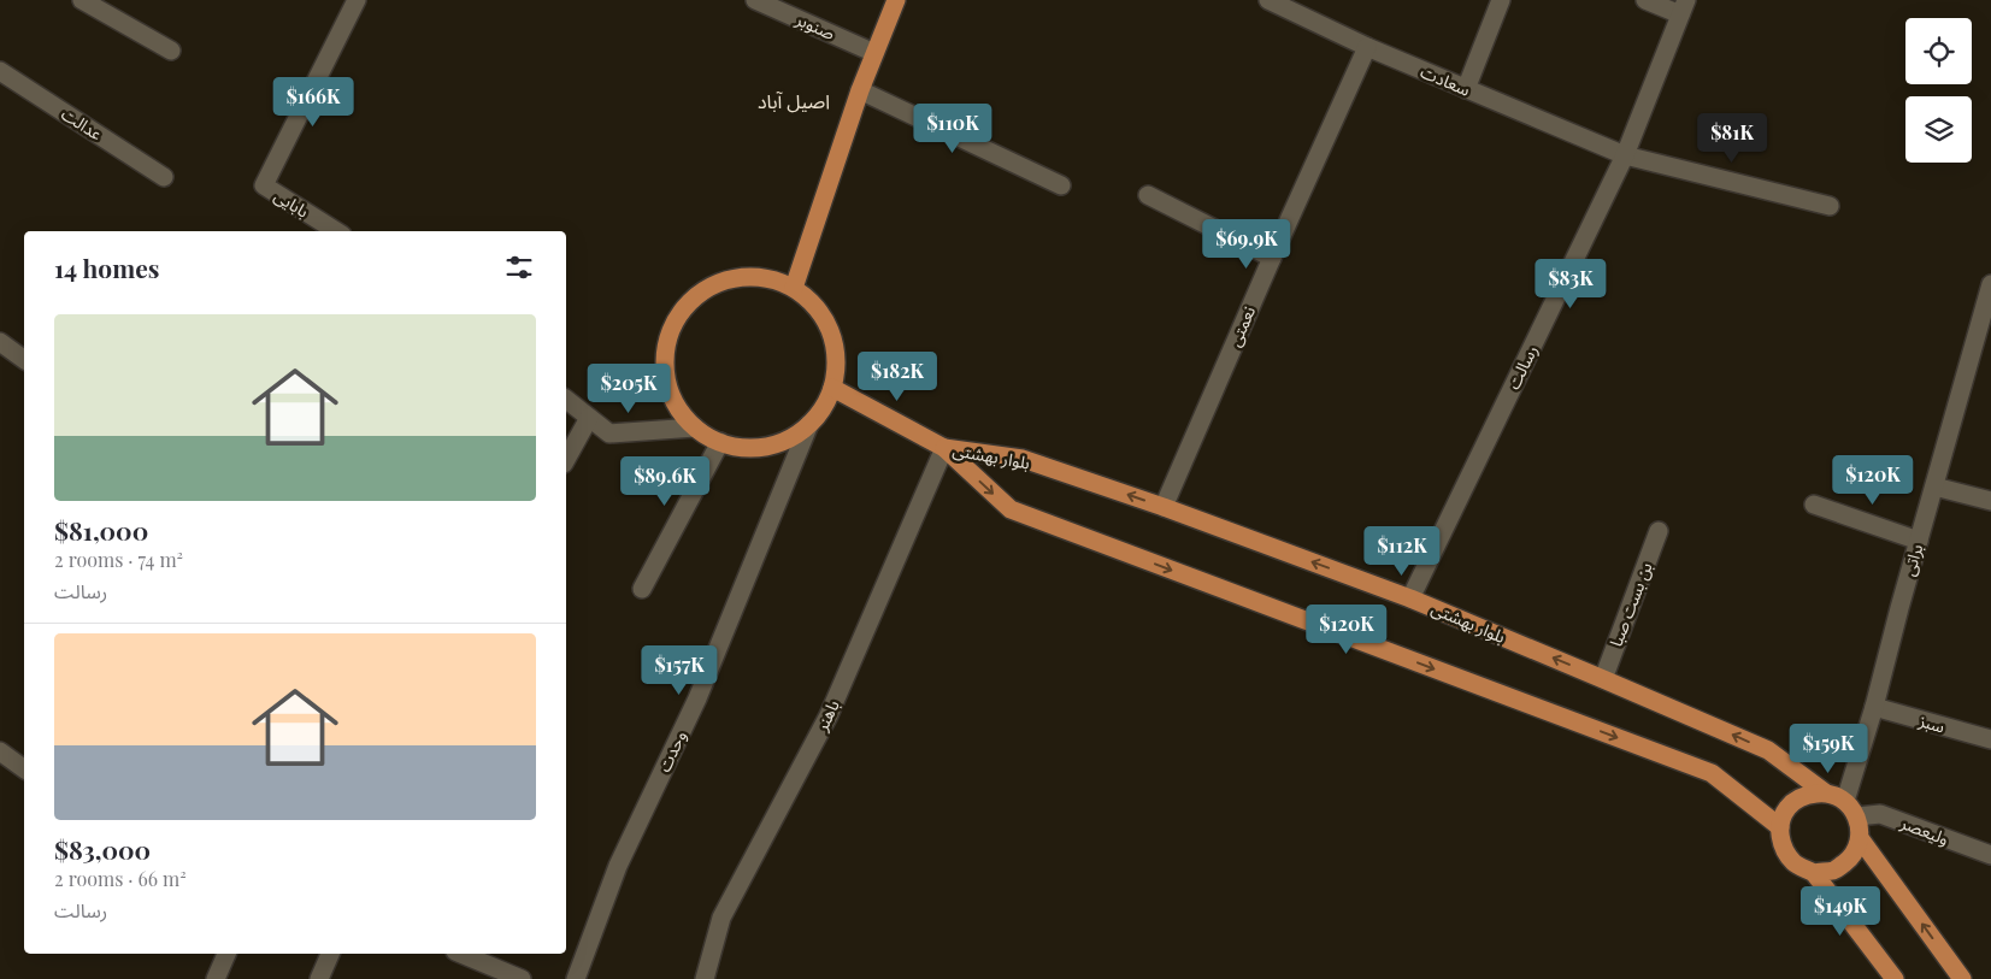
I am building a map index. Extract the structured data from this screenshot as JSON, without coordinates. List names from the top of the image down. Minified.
{"streets":{"main road":["بلوار بهشتی"],"street":["صنوبر","سعادت","عدالت","بابایی","نعمتی","رسالت","براتی","بن بست صبا","باهنر","سبز","وحدت","ولیعصر"]},"crossings":[["سعادت","نعمتی"],["سعادت","رسالت"],["نعمتی","بلوار بهشتی"],["رسالت","بلوار بهشتی"],["بلوار بهشتی","براتی"],["بلوار بهشتی","بن بست صبا"],["بلوار بهشتی","باهنر"],["بلوار بهشتی","ولیعصر"],["براتی","سبز"],["براتی","ولیعصر"]],"districts":["اصیل آباد"],"page":{"price":["$166K","$110K","$81K","$69.9K","$83K","$182K","$205K","$120K","$89.6K","$112K","$120K","$157K","$159K","$149K"],"heading":"14 homes","list":[{"name":"$81,000","note":"2 rooms · 74 m² · رسالت"},{"name":"$83,000","note":"2 rooms · 66 m² · رسالت"}]}}
